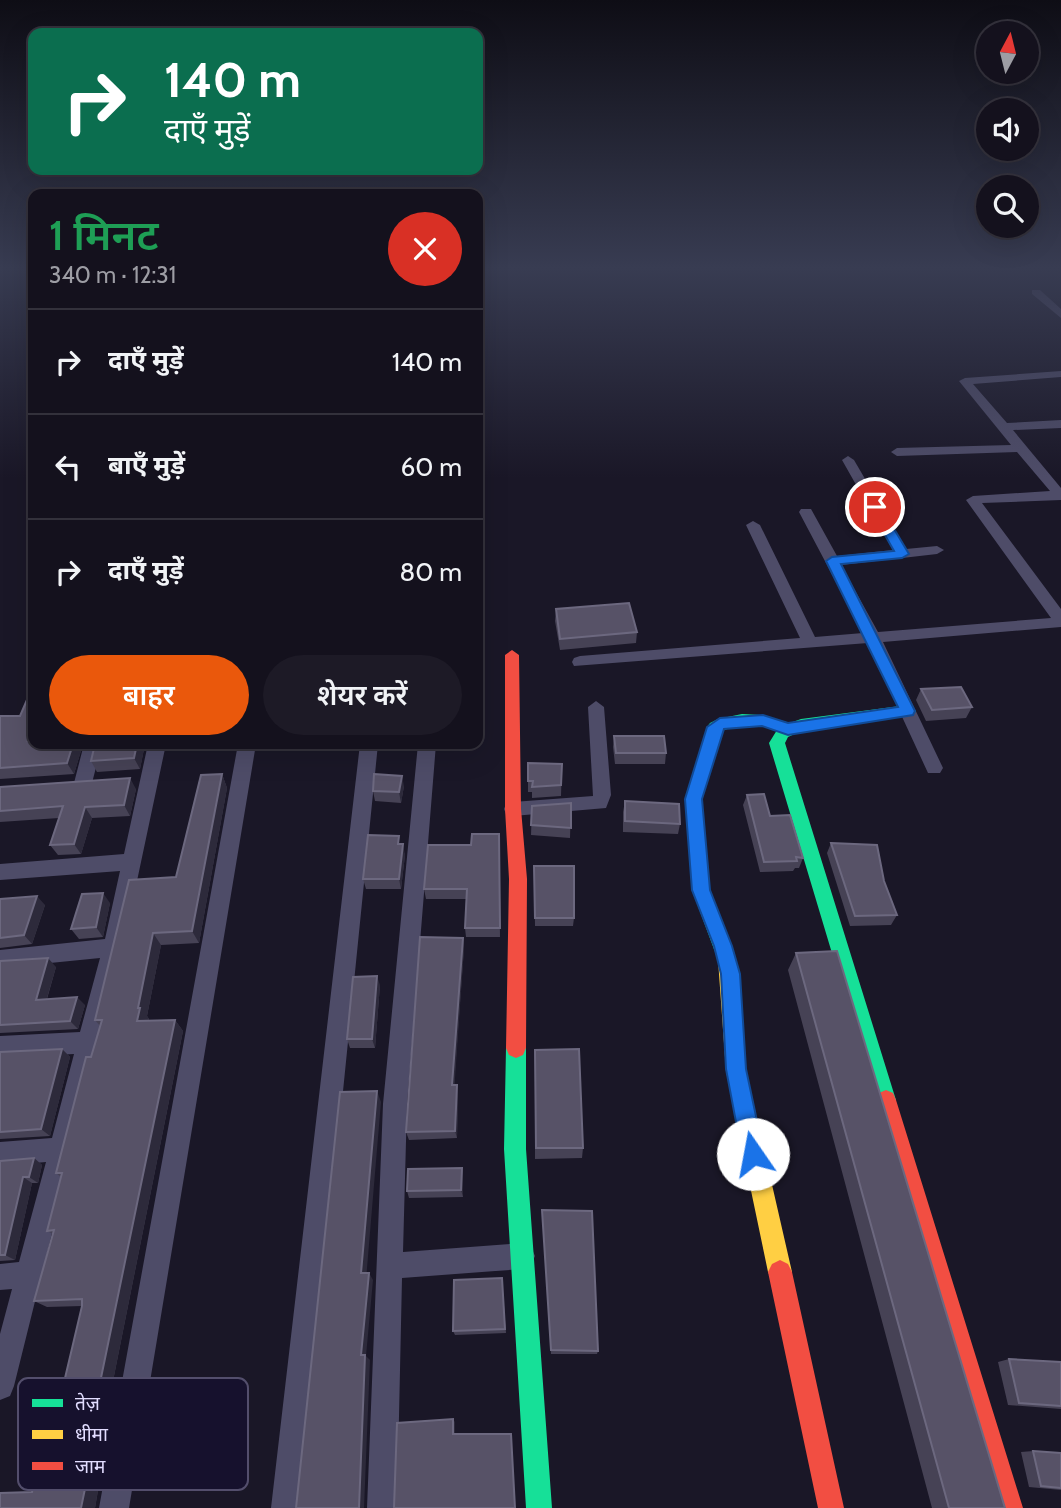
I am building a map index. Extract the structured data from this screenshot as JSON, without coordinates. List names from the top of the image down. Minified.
{"legend":["तेज़","धीमा","जाम"],"north":"top","page":{"turn":["140 m","दाएँ मुड़ें"],"heading":["1 मिनट","340 m · 12:31"],"list":[{"name":"दाएँ मुड़ें","value":"140 m"},{"name":"बाएँ मुड़ें","value":"60 m"},{"name":"दाएँ मुड़ें","value":"80 m"}],"buttons":["बाहर","शेयर करें"]}}
